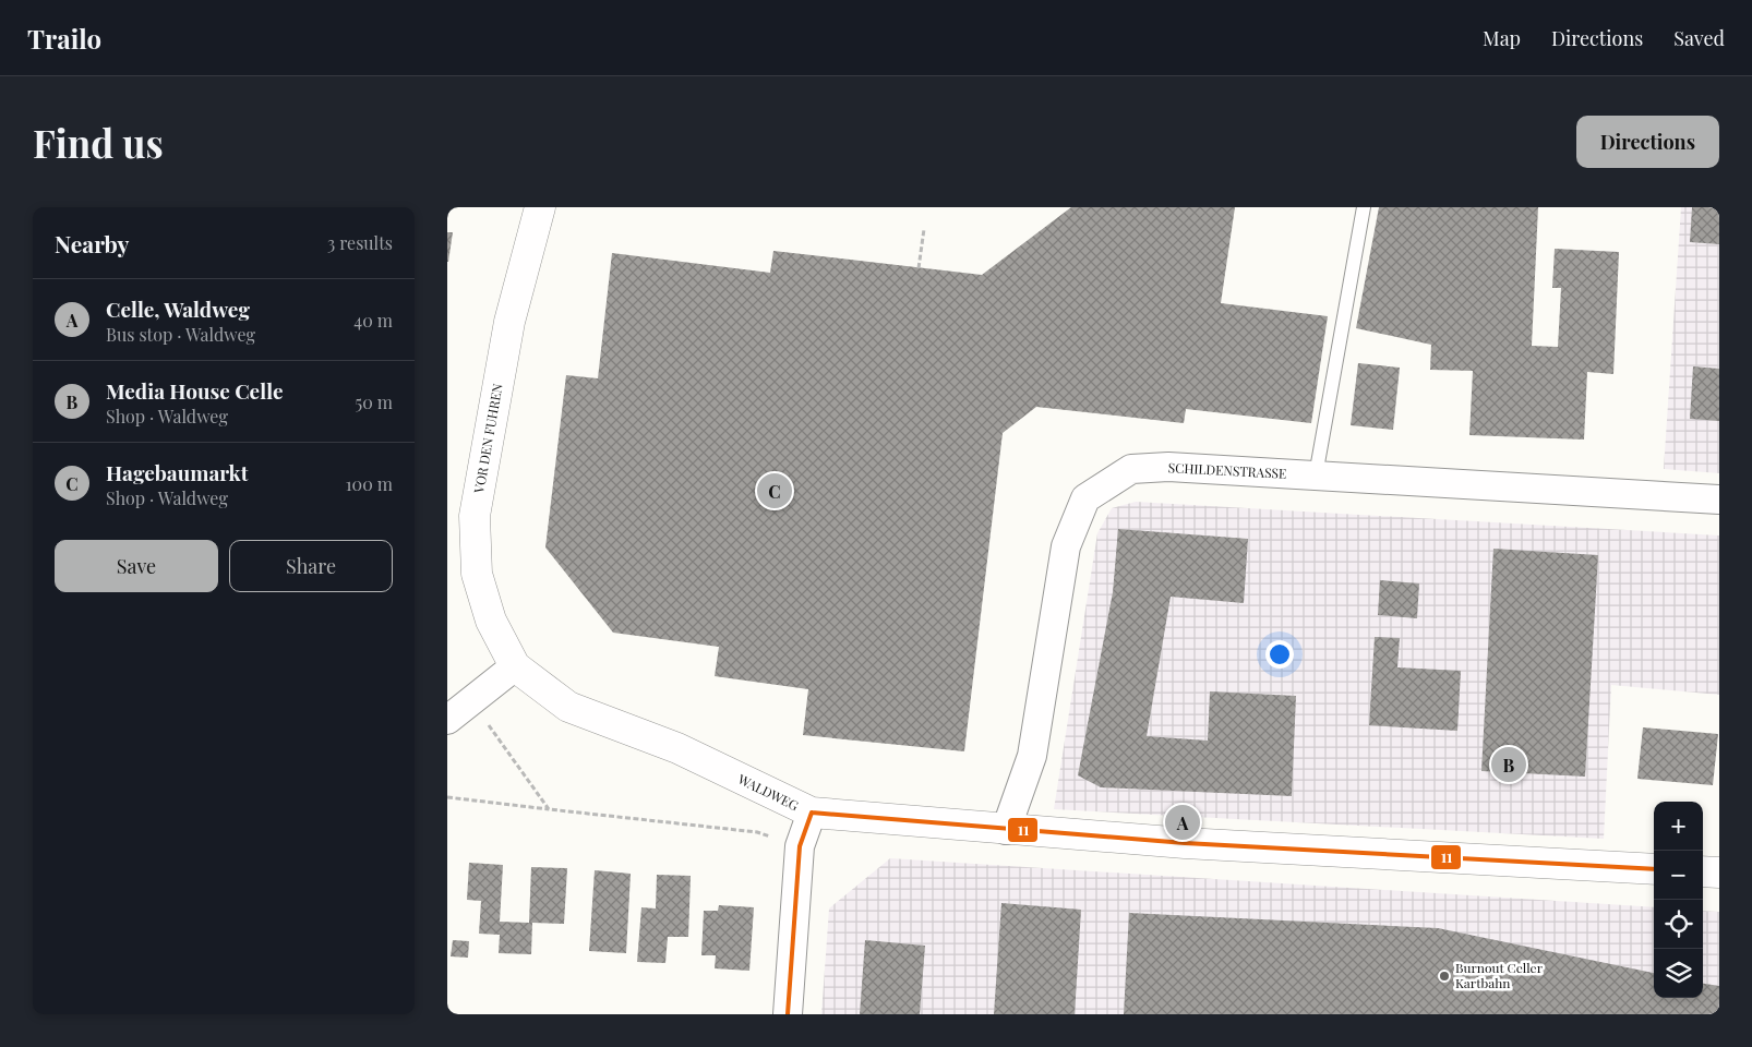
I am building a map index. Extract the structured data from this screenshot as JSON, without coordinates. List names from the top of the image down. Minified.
{"streets":{"street":["VOR DEN FUHREN","SCHILDENSTRASSE","WALDWEG"]},"crossings":[["VOR DEN FUHREN","WALDWEG"],["SCHILDENSTRASSE","WALDWEG"]],"places":["Burnout Celler Kartbahn"],"lines":["transit line 11"],"page":{"header":"Trailo","nav":["Map","Directions","Saved"],"buttons":["Directions",["Save","Share"]],"title":"Find us","heading":["Nearby","3 results"],"list":[{"mark":"A","name":"Celle, Waldweg","note":"Bus stop · Waldweg","value":"40 m"},{"mark":"B","name":"Media House Celle","note":"Shop · Waldweg","value":"50 m"},{"mark":"C","name":"Hagebaumarkt","note":"Shop · Waldweg","value":"100 m"}],"pins":["C","B","A"],"map_buttons":["+","−"]}}
